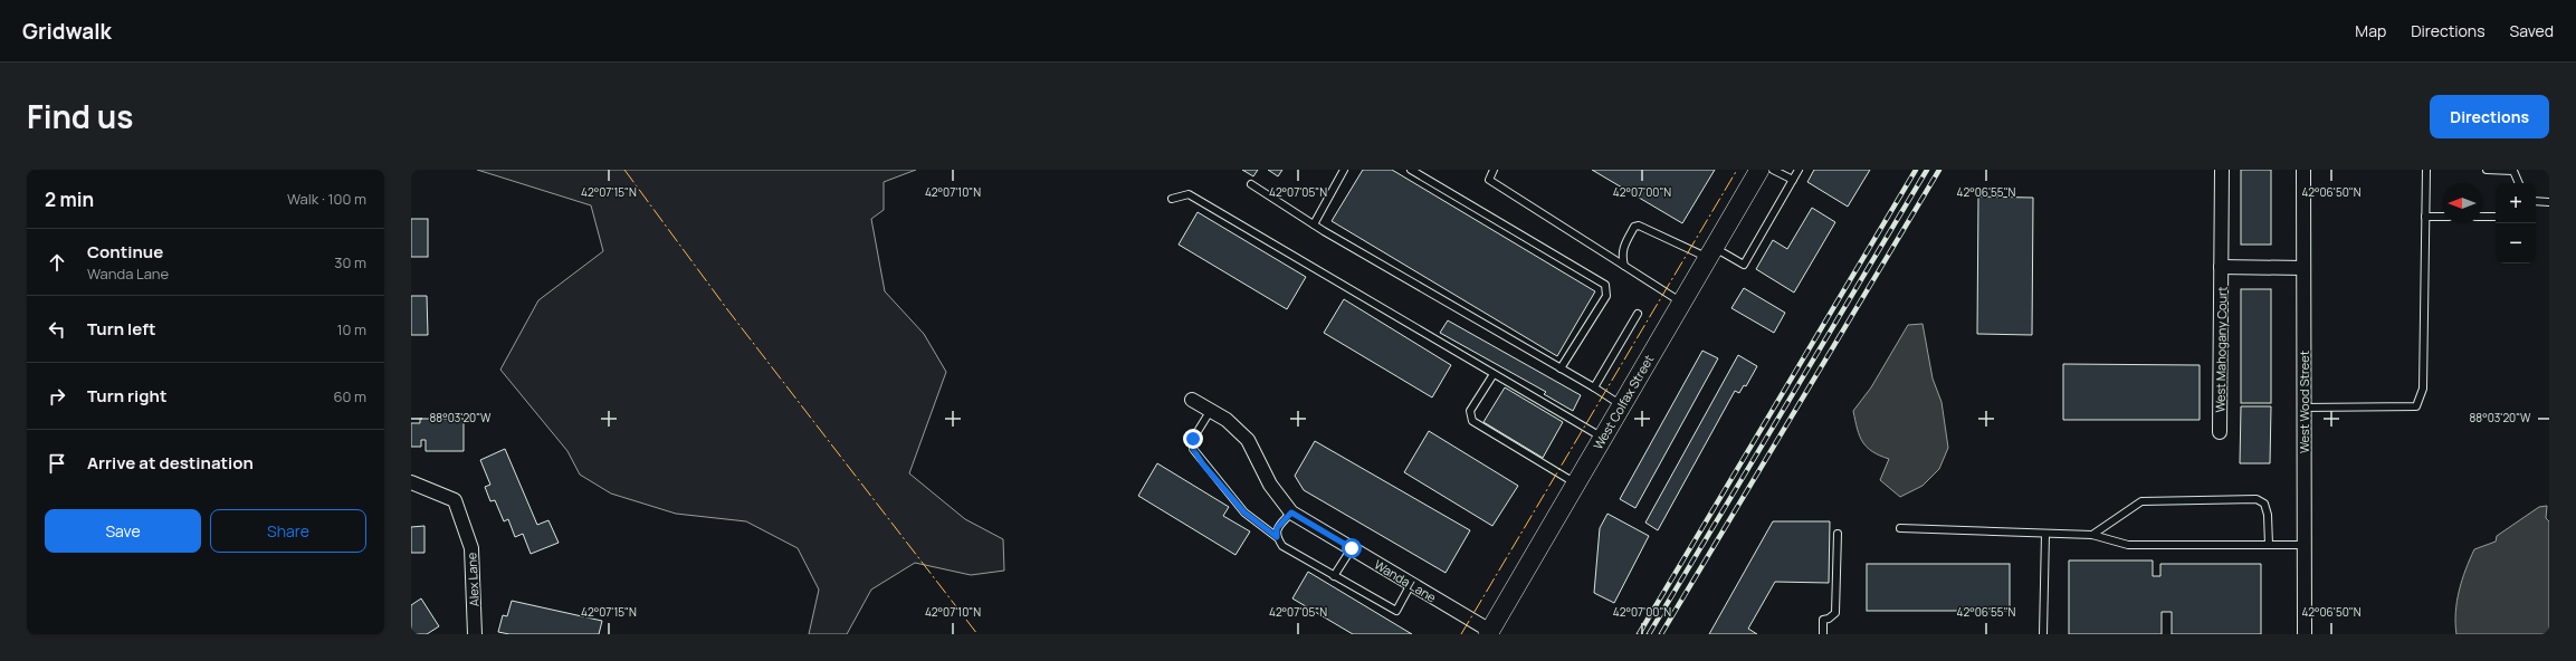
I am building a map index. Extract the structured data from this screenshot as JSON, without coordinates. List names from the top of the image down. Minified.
{"streets":{"street":["West Mahogany Court","West Colfax Street","West Wood Street","Alex Lane","Wanda Lane"]},"crossings":[["West Colfax Street","Wanda Lane"]],"north":"left","page":{"header":"Gridwalk","nav":["Map","Directions","Saved"],"title":"Find us","buttons":["Directions",["Save","Share"]],"heading":["2 min","Walk · 100 m"],"map_buttons":["+","−"],"list":[["Continue","Wanda Lane","30 m"],["Turn left","10 m"],["Turn right","60 m"],"Arrive at destination"]},"coordinates":["42°07'15\"N","42°07'10\"N","42°07'05\"N","42°07'00\"N","42°06'55\"N","42°06'50\"N","88°03'20\"W"]}
